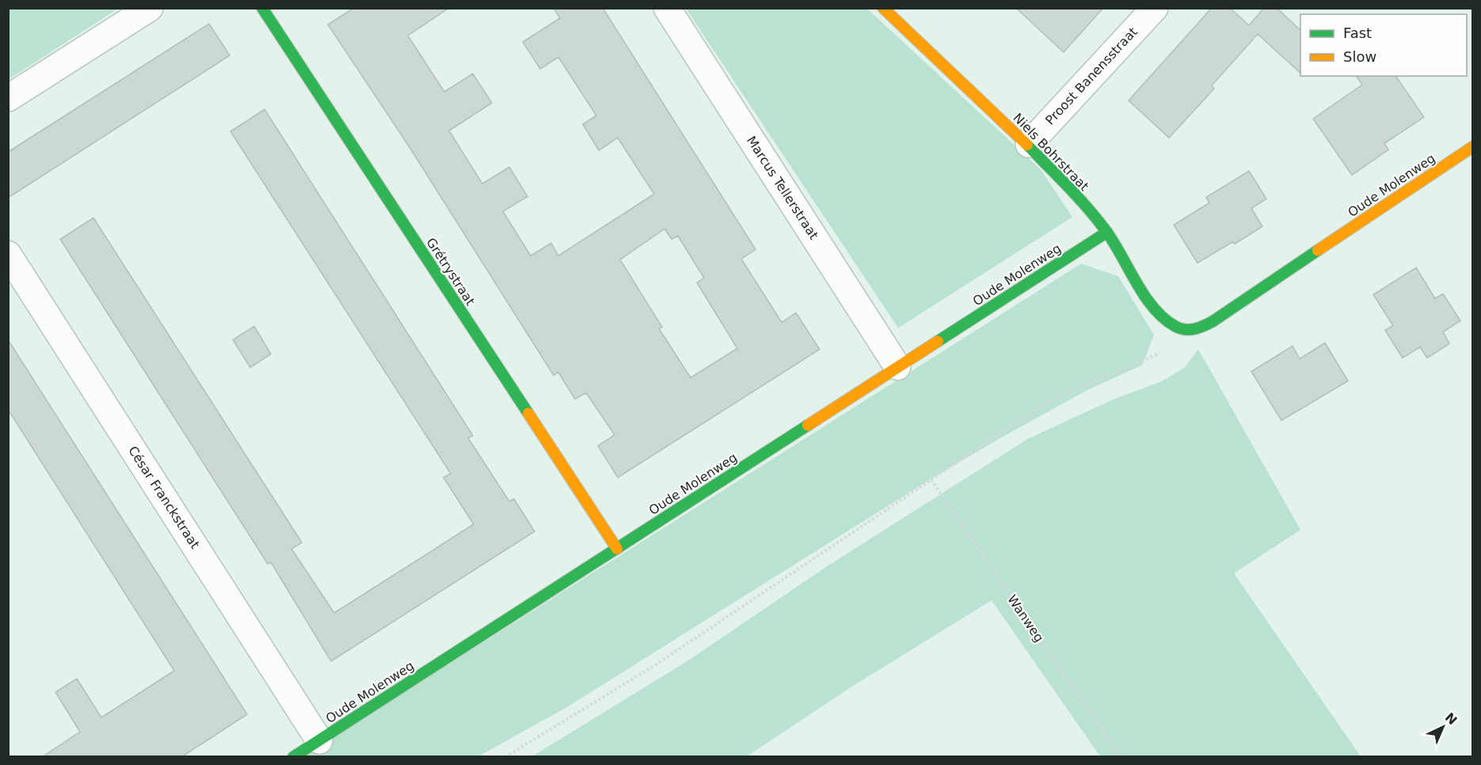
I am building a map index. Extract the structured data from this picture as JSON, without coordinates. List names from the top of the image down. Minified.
{"streets":{"street":["Proost Banensstraat","Niels Bohrstraat","Oude Molenweg","Marcus Tellerstraat","Grétrystraat","César Franckstraat"],"path":["Wanweg"]},"crossings":[["Proost Banensstraat","Niels Bohrstraat"],["Niels Bohrstraat","Oude Molenweg"],["Oude Molenweg","Marcus Tellerstraat"],["Oude Molenweg","Grétrystraat"],["Oude Molenweg","César Franckstraat"]],"legend":["Fast","Slow"],"north":"top right"}
